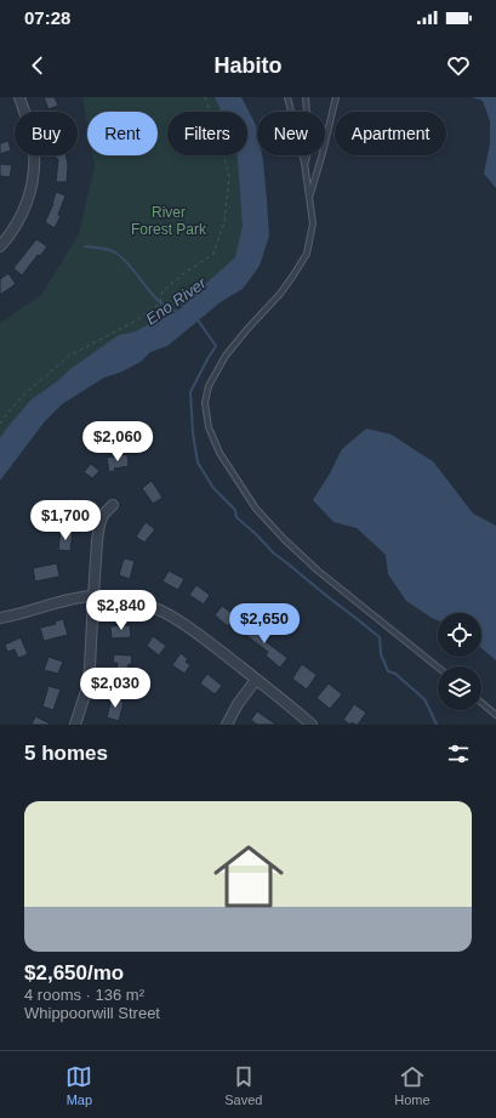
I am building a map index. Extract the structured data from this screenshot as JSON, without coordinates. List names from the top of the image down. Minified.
{"water":["Eno River"],"parks":["River Forest Park"],"page":{"status":"07:28","header":"Habito","chip":["Buy","Rent","Filters","New","Apartment"],"price":["$2,060","$1,700","$2,840","$2,650","$2,030"],"heading":"5 homes","list":[{"name":"$2,650/mo","note":"4 rooms · 136 m² · Whippoorwill Street"}],"tabs":["Map","Saved","Home"]}}
